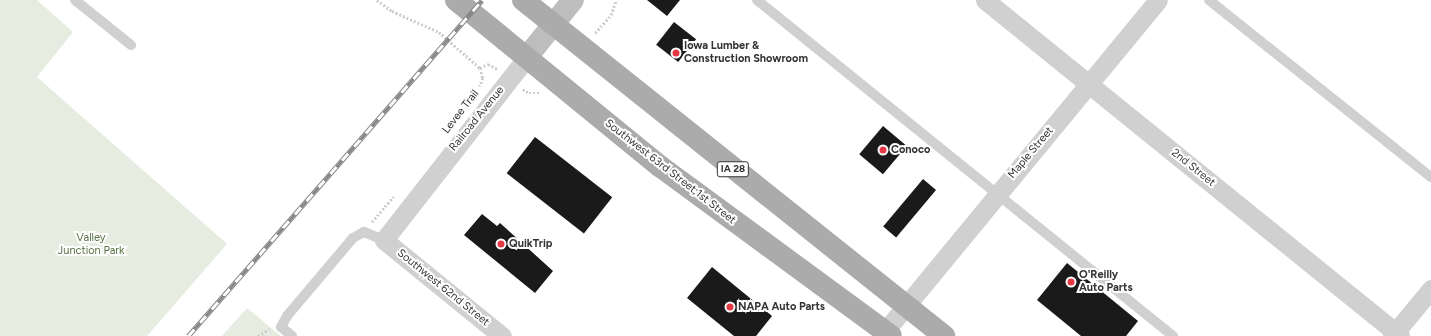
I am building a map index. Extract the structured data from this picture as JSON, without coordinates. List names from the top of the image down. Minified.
{"streets":{"main road":["Railroad Avenue","IA 28","Southwest 63rd Street;1st Street"],"street":["Maple Street","2nd Street","Southwest 62nd Street"],"path":["Levee Trail"]},"crossings":[["Railroad Avenue","IA 28"],["Railroad Avenue","Southwest 63rd Street;1st Street"],["Railroad Avenue","Southwest 62nd Street"],["Maple Street","2nd Street"],["Maple Street","IA 28"],["Maple Street","Southwest 63rd Street;1st Street"]],"parks":["Valley Junction Park"],"places":["Iowa Lumber & Construction Showroom","Conoco","QuikTrip","O'Reilly Auto Parts","NAPA Auto Parts"]}
